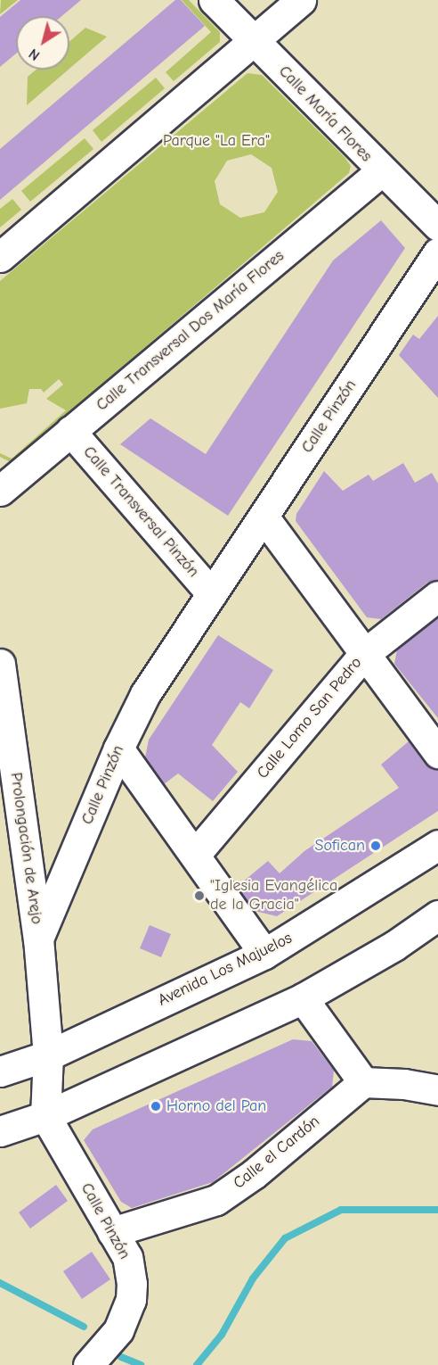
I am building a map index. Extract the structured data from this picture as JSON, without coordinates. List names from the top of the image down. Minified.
{"streets":{"street":["Calle María Flores","Calle Transversal Dos María Flores","Calle Pinzón","Calle Transversal Pinzón","Calle Lomo San Pedro","Prolongación de Arejo","Avenida Los Majuelos","Calle el Cardón"]},"crossings":[["Calle María Flores","Calle Transversal Dos María Flores"],["Calle Transversal Dos María Flores","Calle Transversal Pinzón"],["Calle Pinzón","Calle Transversal Pinzón"],["Calle Pinzón","Prolongación de Arejo"],["Calle Pinzón","Avenida Los Majuelos"],["Calle Pinzón","Calle el Cardón"]],"parks":["Parque \"La Era\""],"places":["Sofican","\"Iglesia Evangélica de la Gracia\"","Horno del Pan"],"north":"bottom left"}
